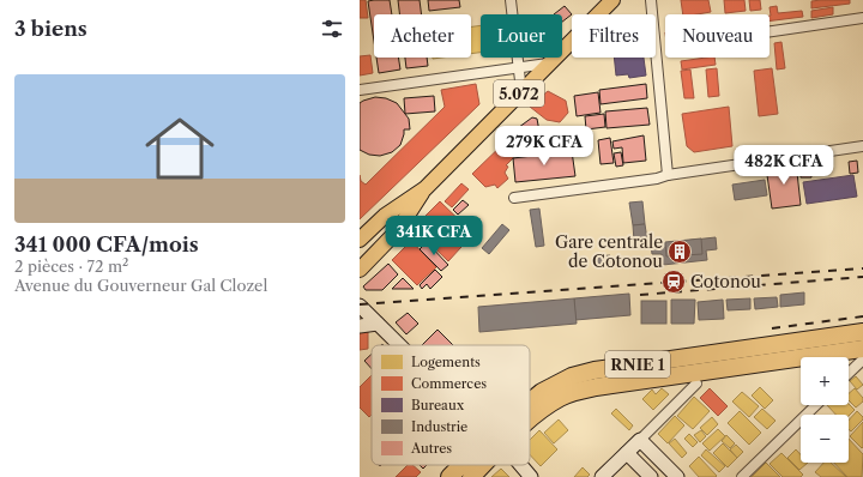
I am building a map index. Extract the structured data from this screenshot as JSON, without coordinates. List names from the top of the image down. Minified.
{"streets":{"highway":["RNIE 1"],"main road":["5.072"]},"places":{"building":["Gare centrale de Cotonou"],"station":["Cotonou"]},"legend":["Logements","Commerces","Bureaux","Industrie","Autres"],"page":{"heading":"3 biens","chip":["Acheter","Louer","Filtres","Nouveau"],"list":[{"name":"341 000 CFA/mois","note":"2 pièces · 72 m² · Avenue du Gouverneur Gal Clozel"}],"price":["279K CFA","482K CFA","341K CFA"],"map_buttons":["+","−"]}}
